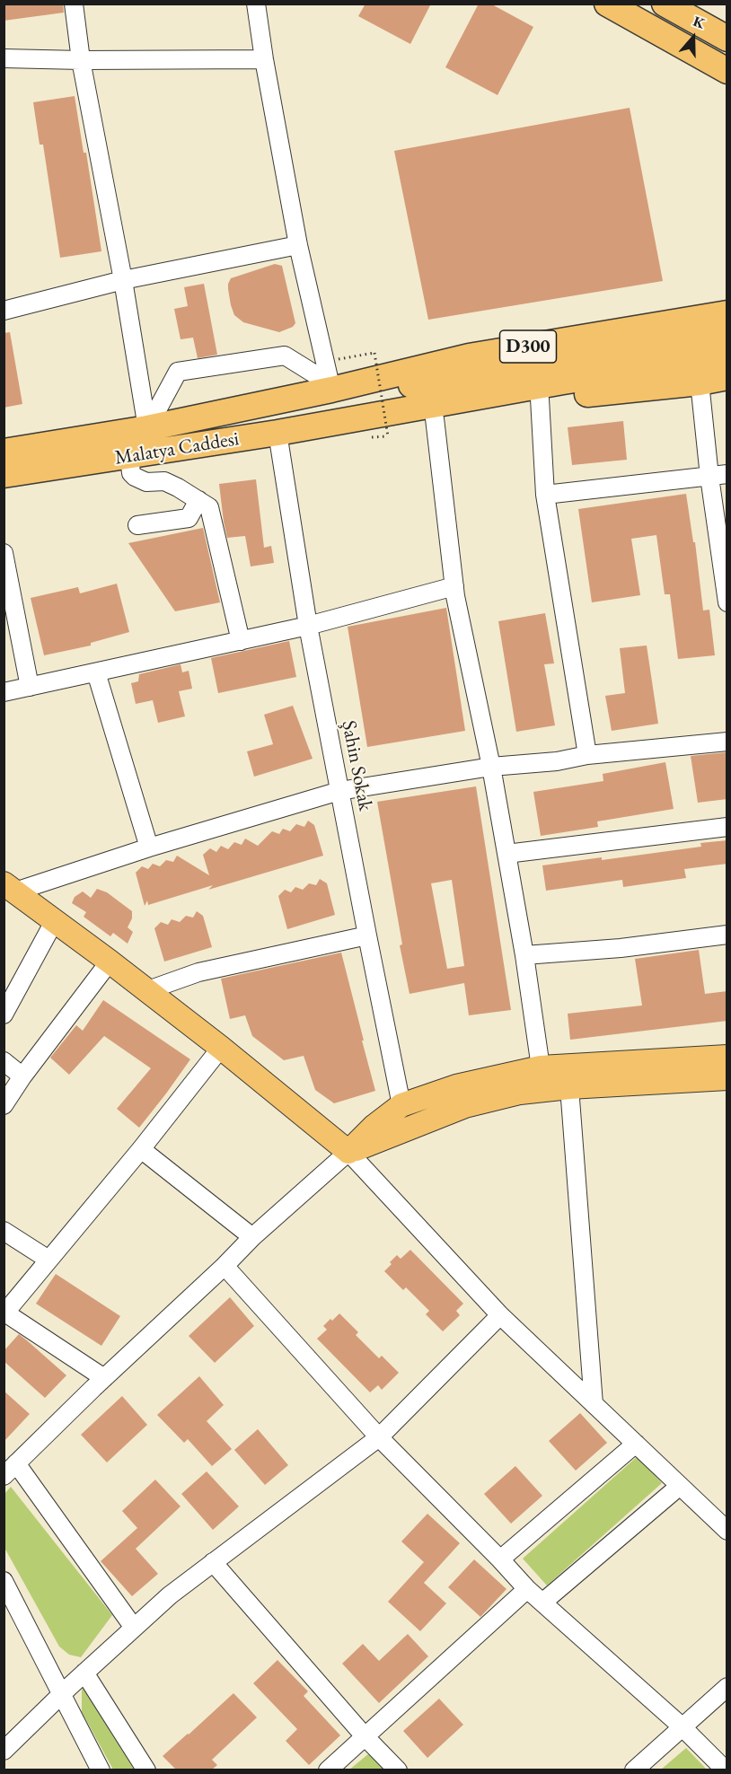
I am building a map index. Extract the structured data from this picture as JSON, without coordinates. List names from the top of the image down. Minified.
{"streets":{"highway":["D300","Malatya Caddesi"],"street":["Şahin Sokak"]},"crossings":[["D300","Malatya Caddesi"],["Malatya Caddesi","Şahin Sokak"]],"north":"top"}
